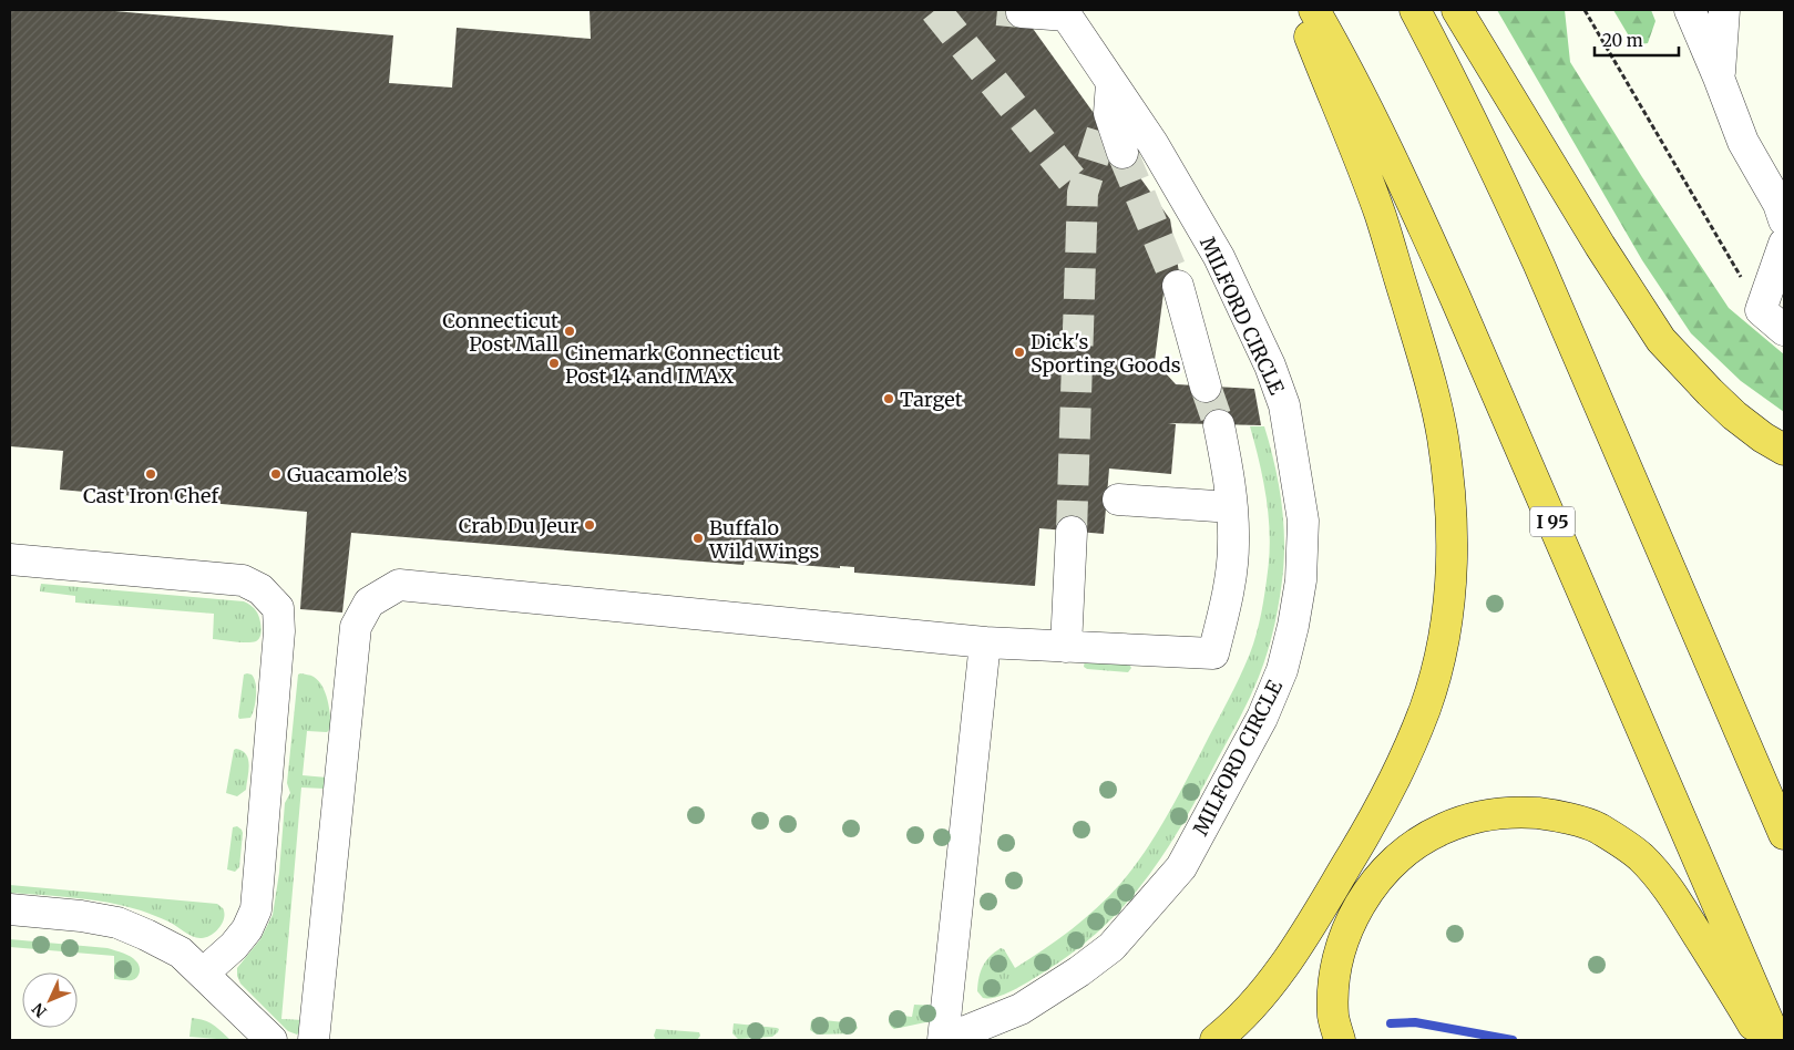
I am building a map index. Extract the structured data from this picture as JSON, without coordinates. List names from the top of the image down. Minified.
{"streets":{"highway":["I 95"],"street":["MILFORD CIRCLE"]},"places":["Connecticut Post Mall","Dick's Sporting Goods","Cinemark Connecticut Post 14 and IMAX","Target","Cast Iron Chef","Guacamole’s","Crab Du Jeur","Buffalo Wild Wings"],"scale_bar":"20 m","north":"bottom left"}
